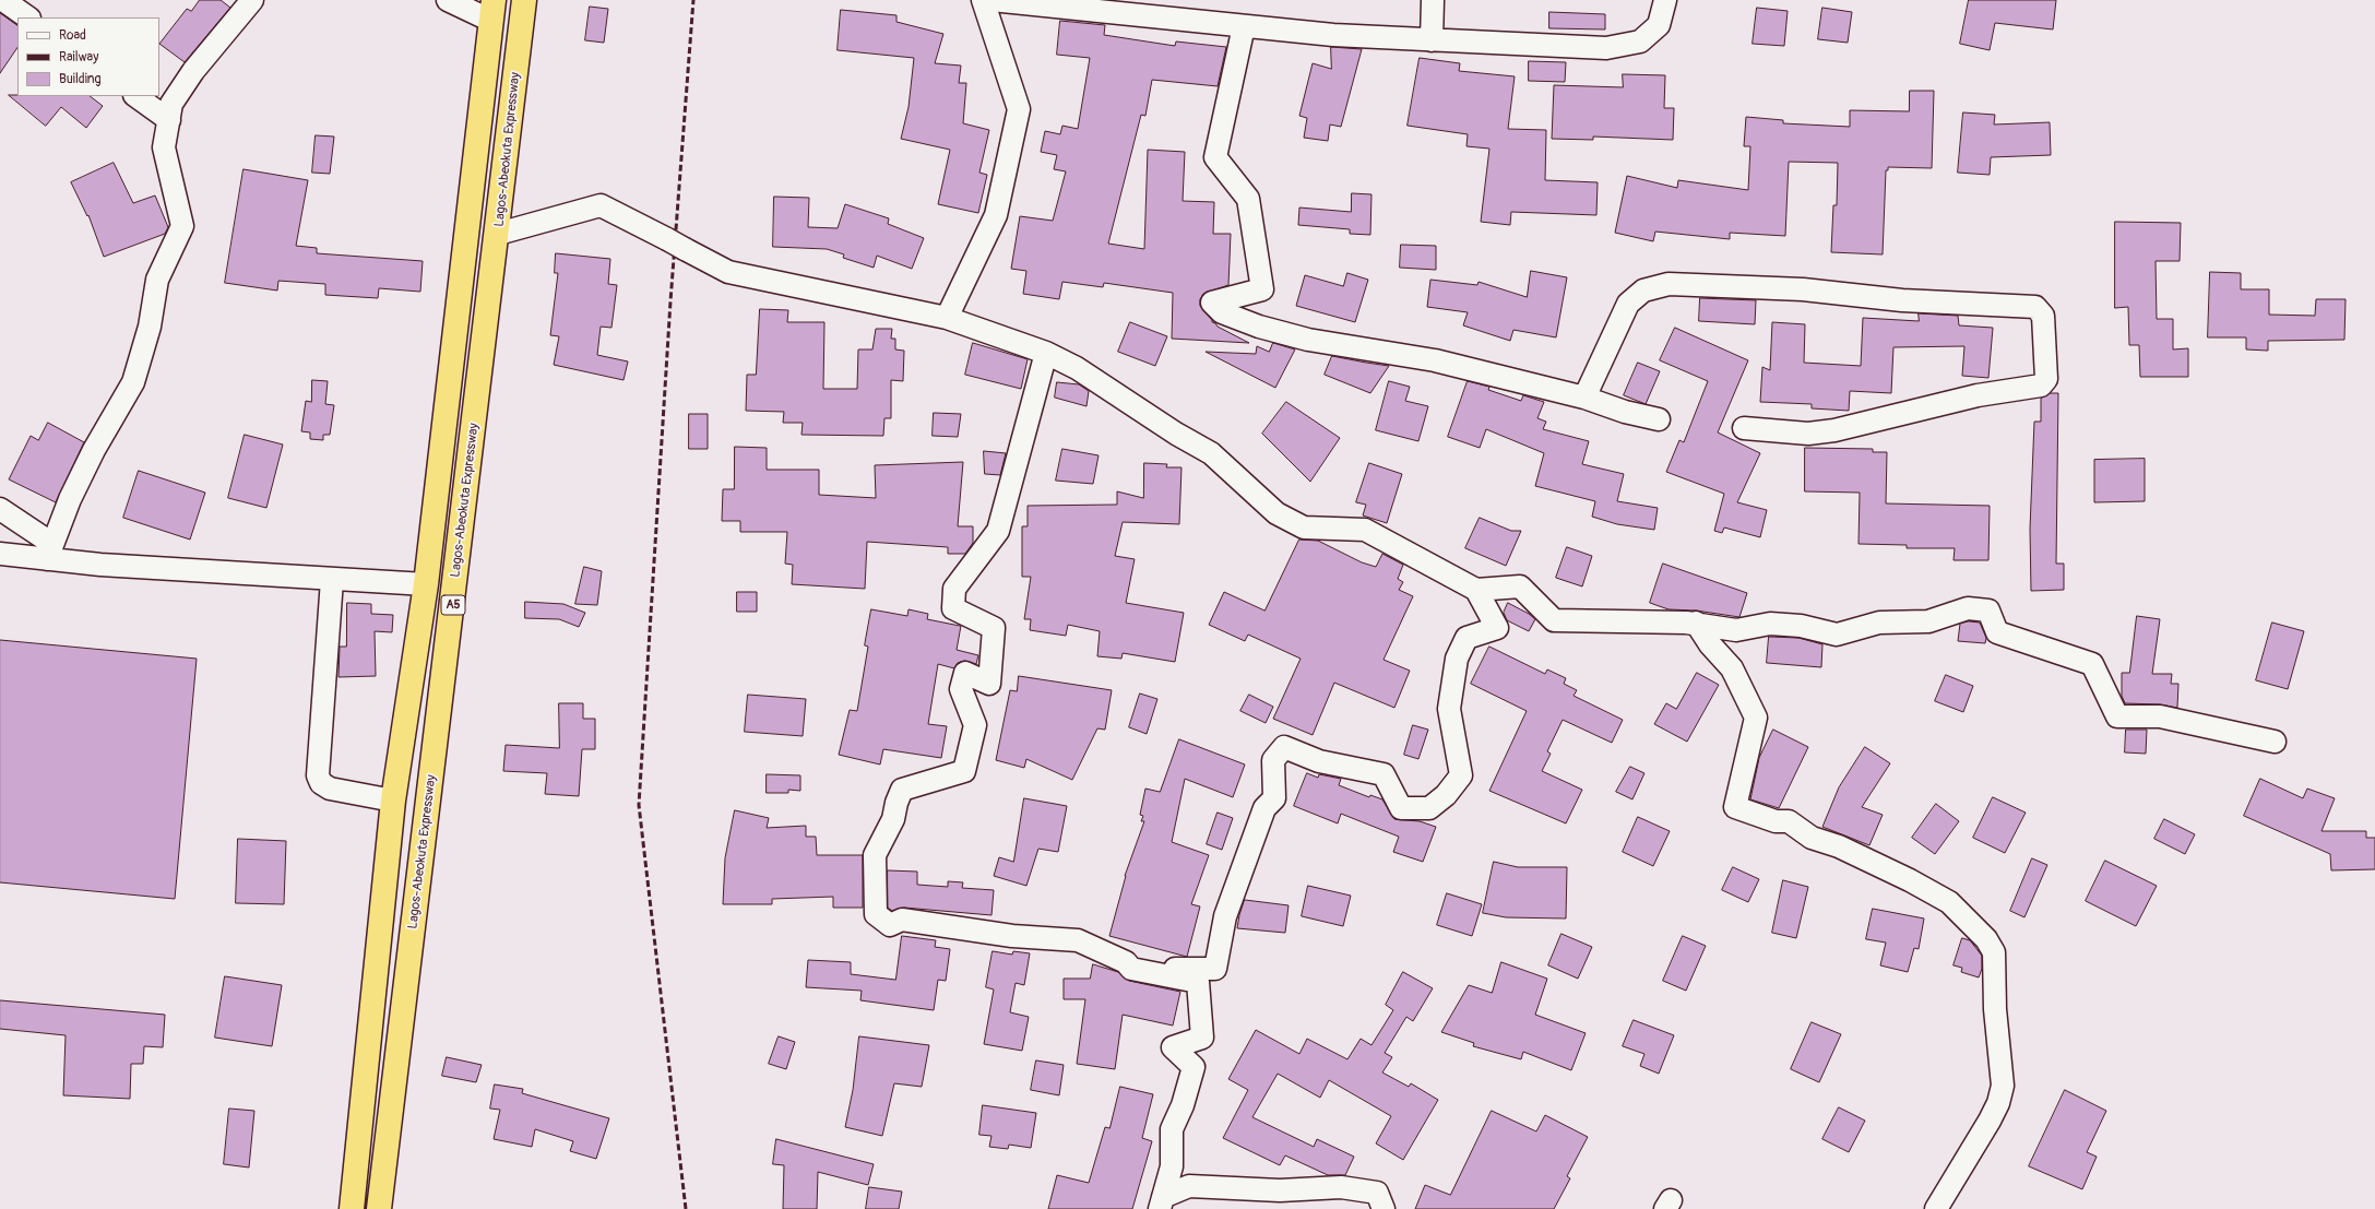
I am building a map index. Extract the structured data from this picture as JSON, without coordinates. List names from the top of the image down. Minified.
{"streets":{"highway":["Lagos-Abeokuta Expressway","A5"]},"legend":["Road","Railway","Building"]}
